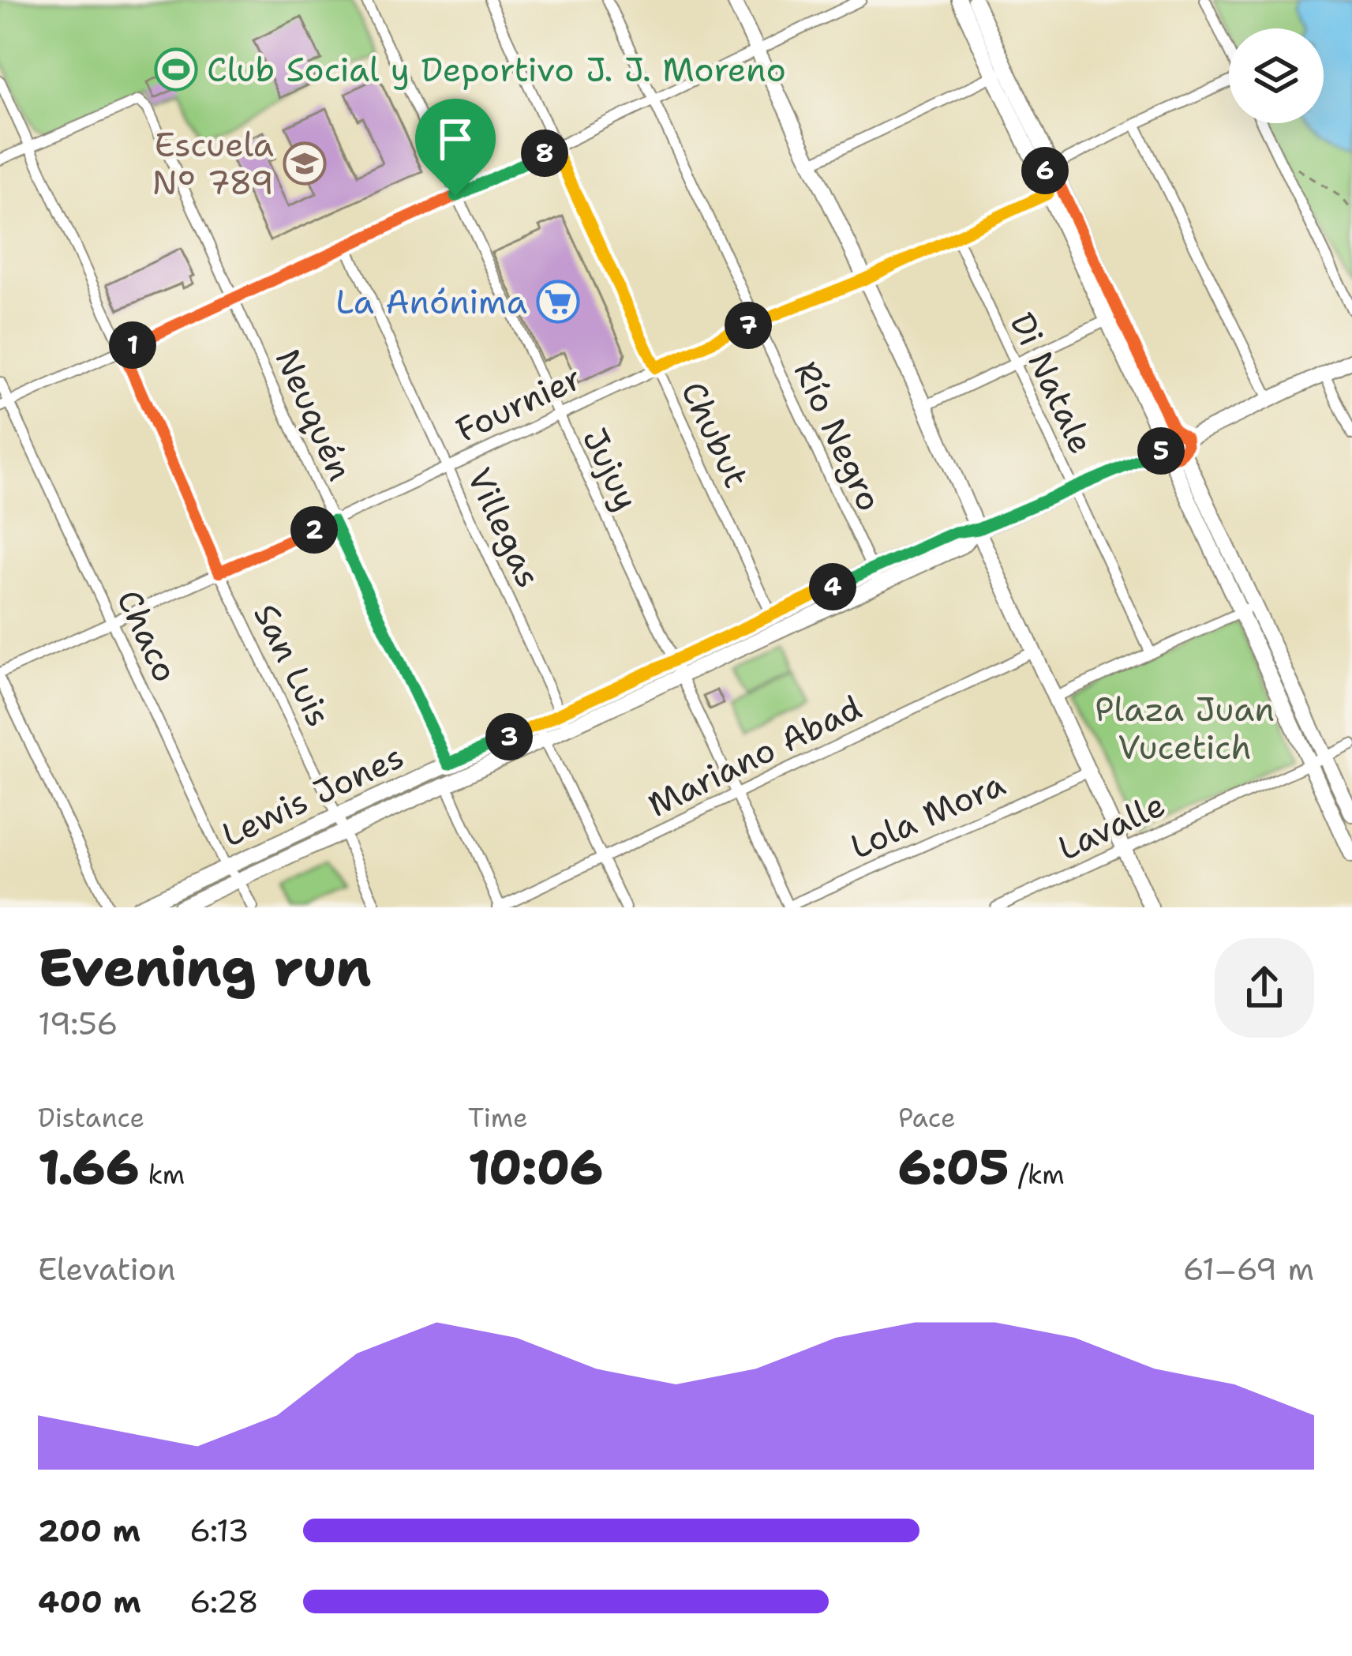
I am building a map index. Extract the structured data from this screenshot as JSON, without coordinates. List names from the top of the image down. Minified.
{"streets":{"main road":["Lewis Jones"],"street":["Di Natale","Fournier","Neuquén","Chubut","Río Negro","Jujuy","Villegas","Chaco","San Luis","Mariano Abad","Lola Mora","Lavalle"]},"crossings":[["Di Natale","Fournier"],["Di Natale","Lewis Jones"],["Fournier","Neuquén"],["Fournier","Chubut"],["Fournier","Río Negro"],["Fournier","Jujuy"],["Fournier","Villegas"],["Fournier","Chaco"],["Fournier","San Luis"],["Neuquén","San Luis"],["Neuquén","Lewis Jones"],["Chubut","Lewis Jones"],["Río Negro","Lewis Jones"],["Jujuy","Mariano Abad"],["Jujuy","Lewis Jones"],["Jujuy","Lola Mora"],["Villegas","Lewis Jones"],["Chaco","Lewis Jones"],["San Luis","Lewis Jones"]],"parks":["Plaza Juan Vucetich"],"places":{"sports":["Club Social y Deportivo J. J. Moreno"],"school or university":["Escuela N° 789"],"supermarket":["La Anónima"]},"page":{"pins":["8","6","7","1","5","2","4","3"],"heading":["Evening run","19:56"],"stats":[["Distance","1.66 km"],["Time","10:06"],["Pace","6:05 /km"]],"chart":["Elevation","61–69 m"],"list":[{"name":"200 m","note":"6:13"},{"name":"400 m","note":"6:28"}]}}
